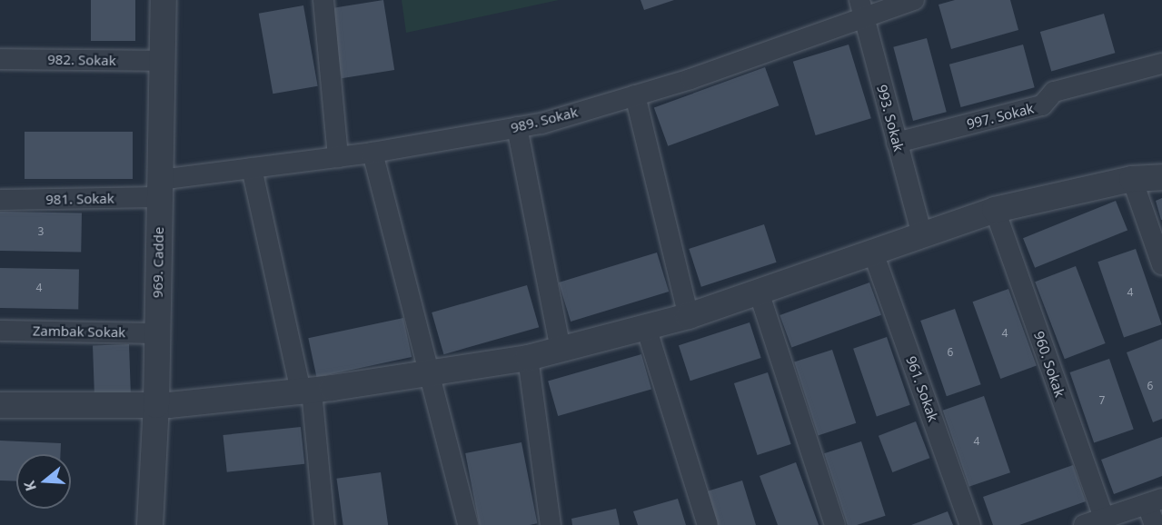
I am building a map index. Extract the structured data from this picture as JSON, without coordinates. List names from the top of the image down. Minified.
{"streets":{"street":["982. Sokak","997. Sokak","993. Sokak","989. Sokak","981. Sokak","969. Cadde","Zambak Sokak","960. Sokak","961. Sokak"]},"crossings":[["982. Sokak","969. Cadde"],["997. Sokak","993. Sokak"],["993. Sokak","989. Sokak"],["989. Sokak","981. Sokak"],["989. Sokak","969. Cadde"],["981. Sokak","969. Cadde"],["969. Cadde","Zambak Sokak"]],"house_numbers":["3","4","4","4","6","6","7","4"],"north":"left"}
